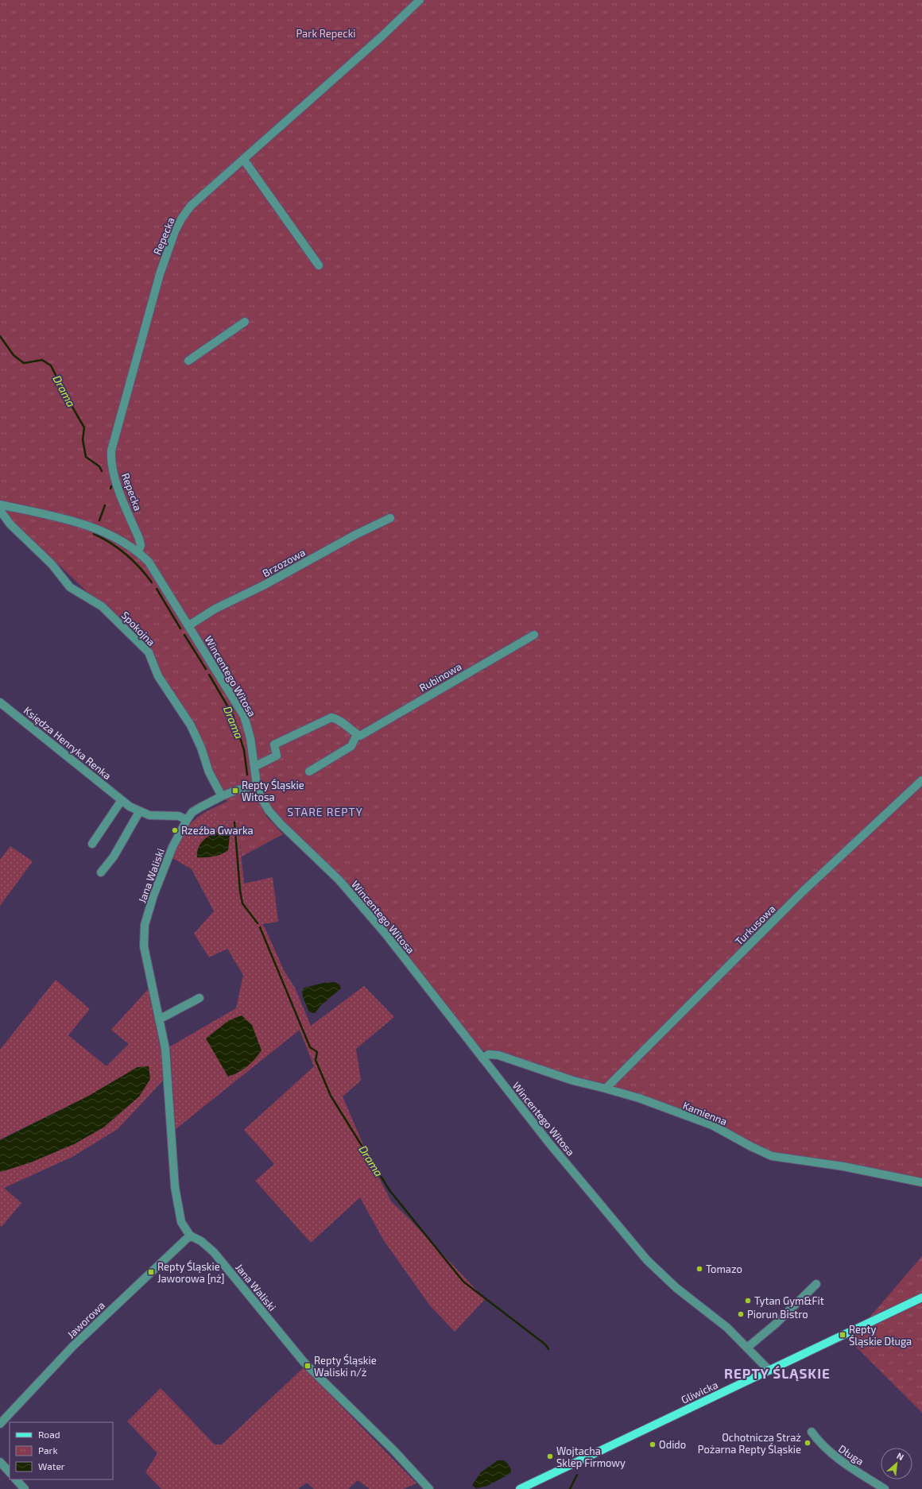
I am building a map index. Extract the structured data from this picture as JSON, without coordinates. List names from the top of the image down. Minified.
{"streets":{"main road":["Gliwicka"],"street":["Repecka","Brzozowa","Spokojna","Wincentego Witosa","Rubinowa","Księdza Henryka Renka","Jana Waliski","Turkusowa","Kamienna","Jaworowa","Długa"]},"crossings":[["Repecka","Wincentego Witosa"],["Brzozowa","Wincentego Witosa"],["Spokojna","Wincentego Witosa"],["Spokojna","Jana Waliski"],["Wincentego Witosa","Jana Waliski"],["Wincentego Witosa","Kamienna"],["Wincentego Witosa","Gliwicka"],["Księdza Henryka Renka","Jana Waliski"],["Jana Waliski","Jaworowa"],["Turkusowa","Kamienna"]],"districts":["STARE REPTY","REPTY ŚLĄSKIE"],"water":["Drama"],"parks":["Park Repecki"],"places":{"transit":["Repty Śląskie Witosa","Repty Śląskie Jaworowa [nż]","Repty Śląskie Długa","Repty Śląskie Waliski n/ż"],"other":["Rzeźba Gwarka","Tomazo","Tytan Gym&Fit","Piorun Bistro","Ochotnicza Straż Pożarna Repty Śląskie","Odido","Wojtacha Sklep Firmowy"]},"legend":["Road","Park","Water"],"north":"top right"}
